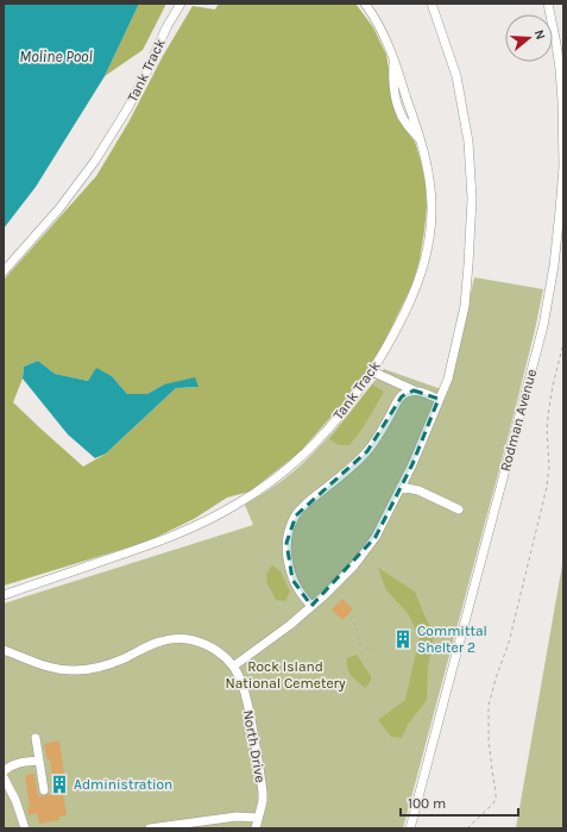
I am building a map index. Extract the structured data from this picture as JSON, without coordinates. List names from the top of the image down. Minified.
{"streets":{"street":["Tank Track","Rodman Avenue","North Drive"]},"water":["Moline Pool"],"parks":["Rock Island National Cemetery"],"places":{"building":["Committal Shelter 2","Administration"]},"scale_bar":"100 m","north":"right"}
